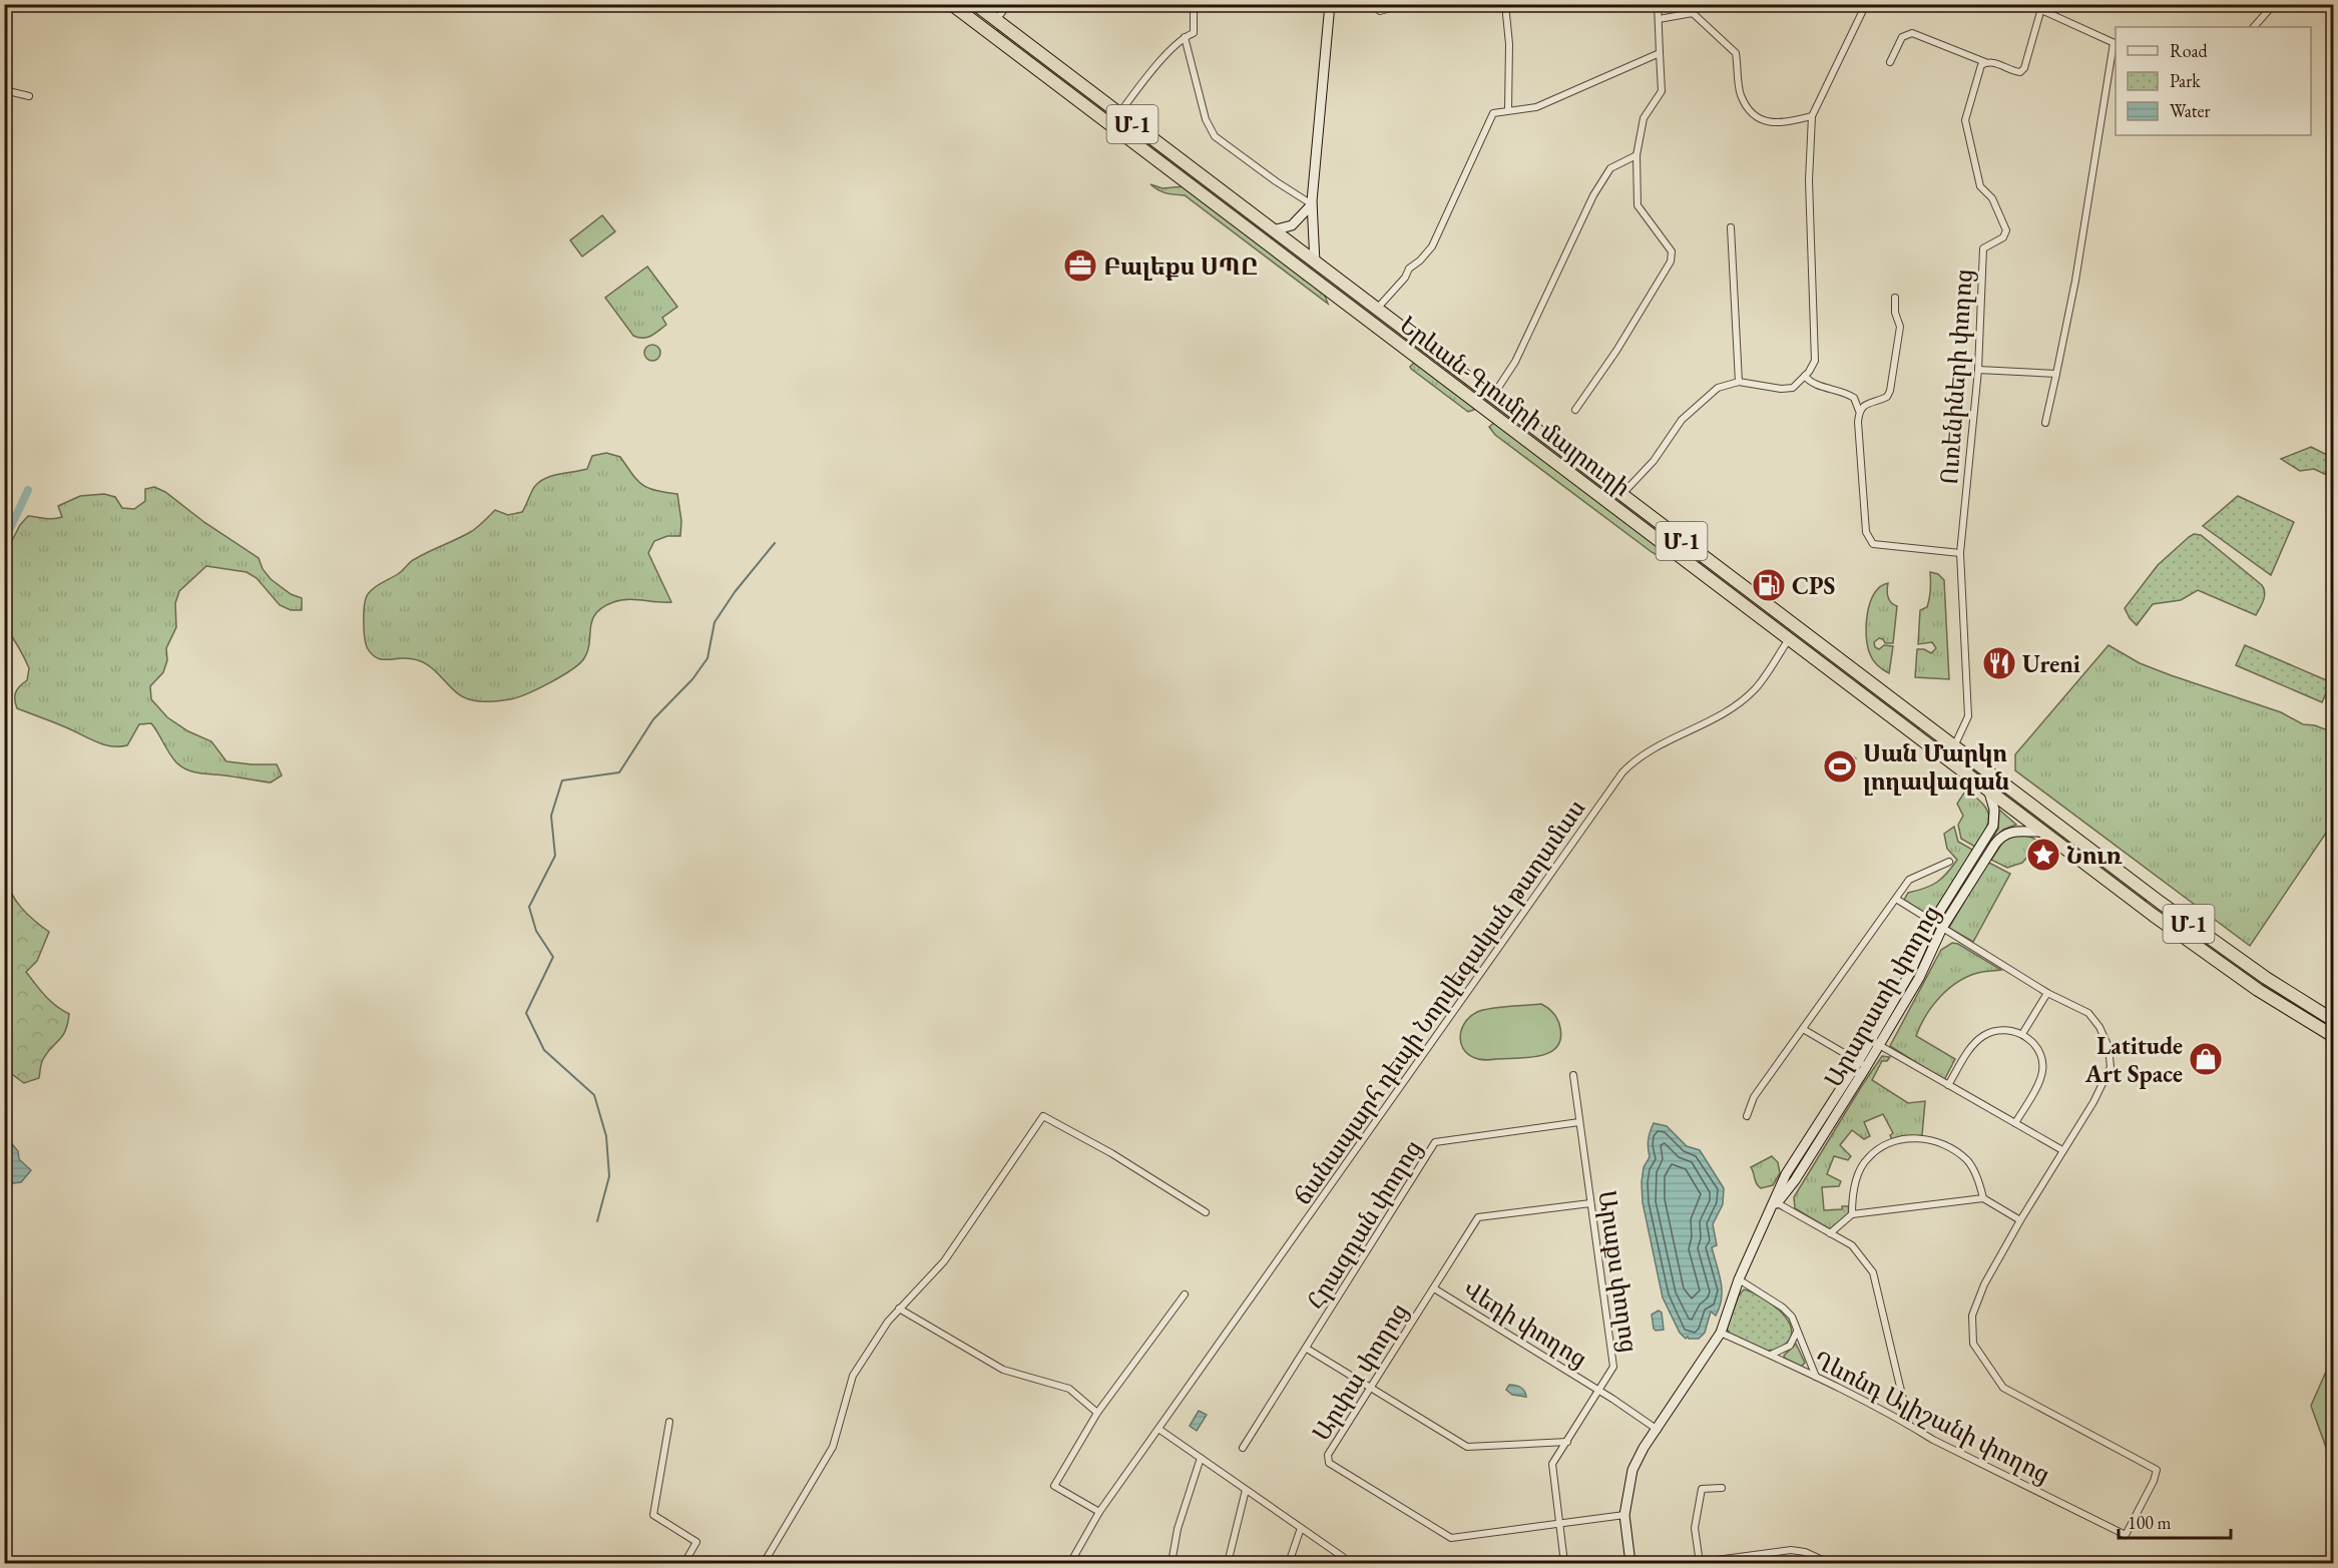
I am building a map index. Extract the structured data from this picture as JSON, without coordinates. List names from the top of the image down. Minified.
{"streets":{"highway":["Մ-1","Երևան-Գյումրի մայրուղի"],"street":["Ուռենիների փողոց","Արարատի փողոց","ճանապարհ դեպի Նորվեգական թաղամաս","Հրազդան փողոց","Արաքս փողոց","Վեդի փողոց","Արփա փողոց","Ղևոնդ Ալիշանի փողոց"]},"crossings":[["Մ-1","Երևան-Գյումրի մայրուղի"],["Ուռենիների փողոց","Երևան-Գյումրի մայրուղի"],["Երևան-Գյումրի մայրուղի","Արարատի փողոց"],["Երևան-Գյումրի մայրուղի","ճանապարհ դեպի Նորվեգական թաղամաս"],["Արարատի փողոց","Վեդի փողոց"],["Արարատի փողոց","Արփա փողոց"],["Արարատի փողոց","Ղևոնդ Ալիշանի փողոց"],["Հրազդան փողոց","Արաքս փողոց"],["Արաքս փողոց","Վեդի փողոց"],["Արաքս փողոց","Արփա փողոց"],["Վեդի փողոց","Արփա փողոց"]],"places":{"office":["Բալեքս ՍՊԸ"],"fuel station":["CPS"],"restaurant":["Ureni"],"sports":["Սան Մարկո լողավազան"],"place":["Նուռ"],"shop":["Latitude Art Space"]},"legend":["Road","Park","Water"],"scale_bar":"100 m"}
